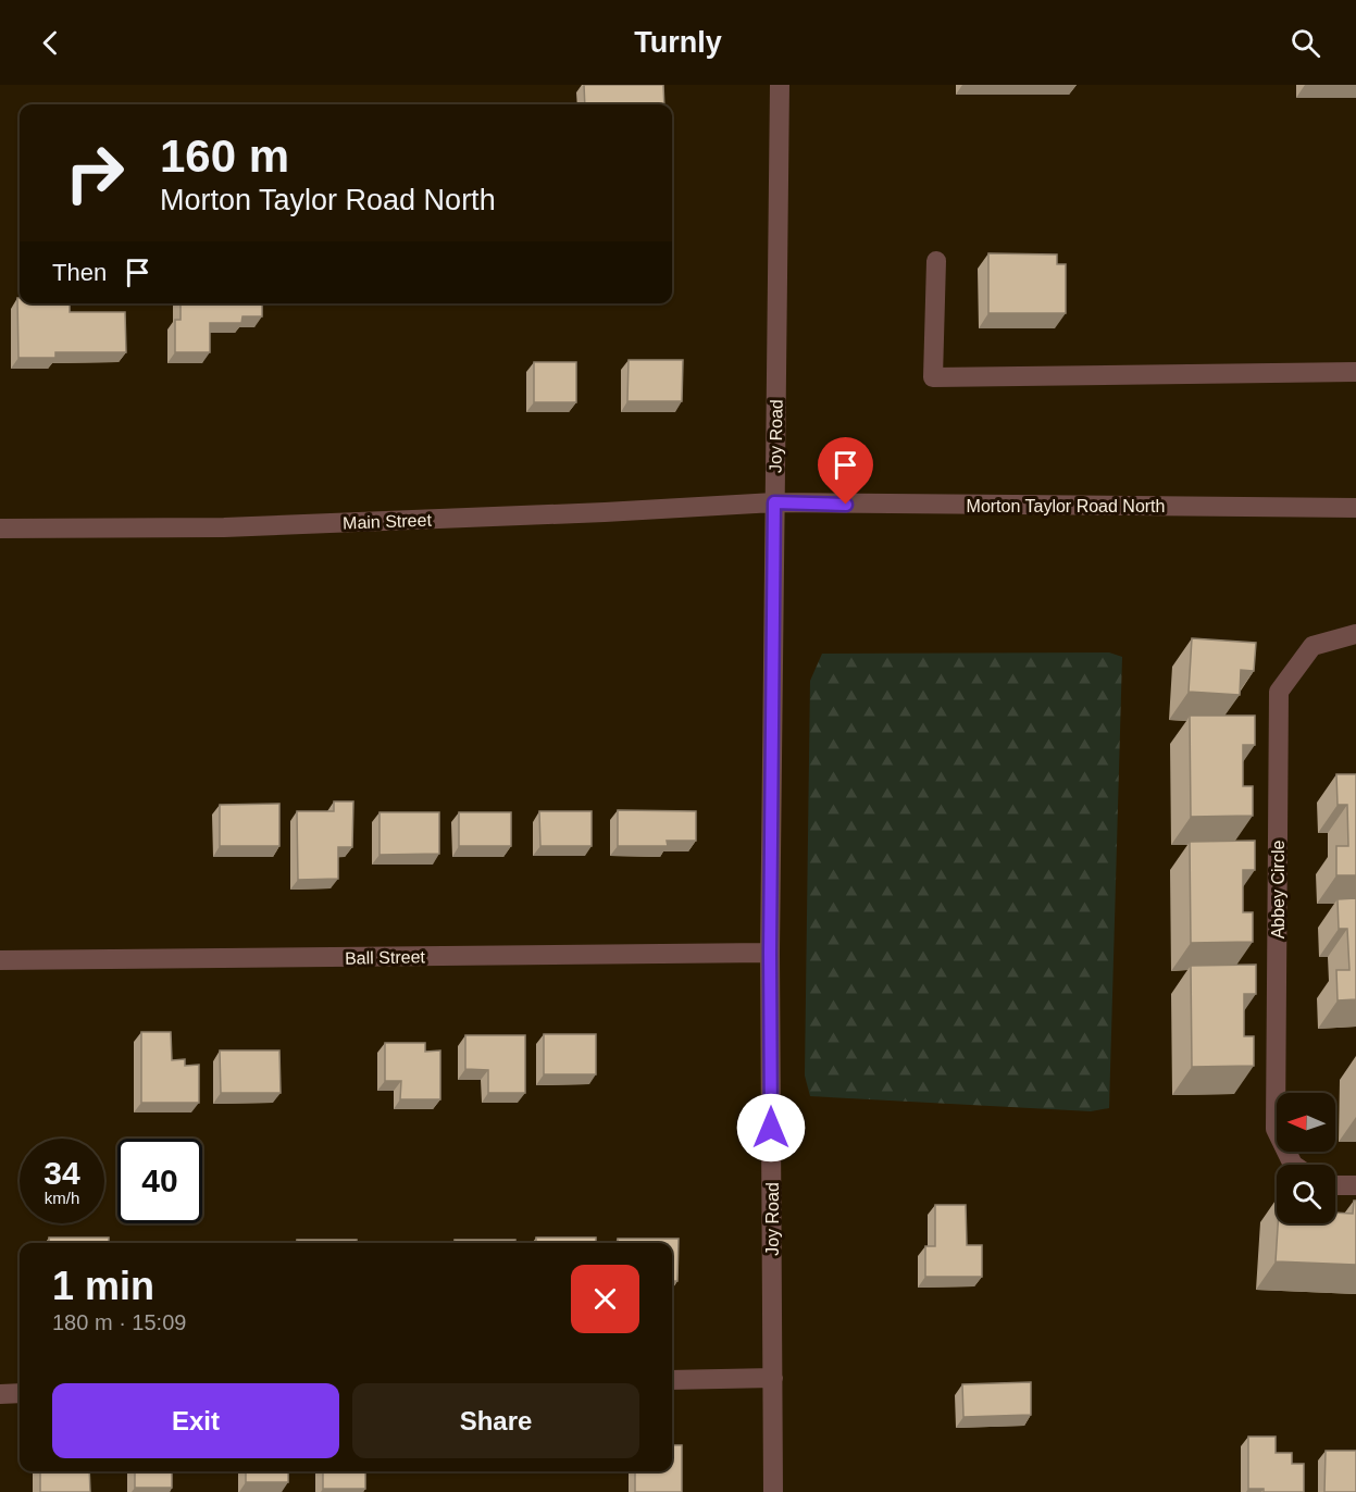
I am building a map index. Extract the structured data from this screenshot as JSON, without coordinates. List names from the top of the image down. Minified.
{"streets":{"street":["Joy Road","Morton Taylor Road North","Main Street","Abbey Circle","Ball Street"]},"crossings":[["Joy Road","Morton Taylor Road North"],["Joy Road","Main Street"],["Joy Road","Ball Street"],["Morton Taylor Road North","Main Street"]],"north":"left","page":{"header":"Turnly","turn":["160 m","Morton Taylor Road North"],"then":"Then","speed":"34 km/h","limit":"40","heading":["1 min","180 m · 15:09"],"buttons":["Exit","Share"]}}
